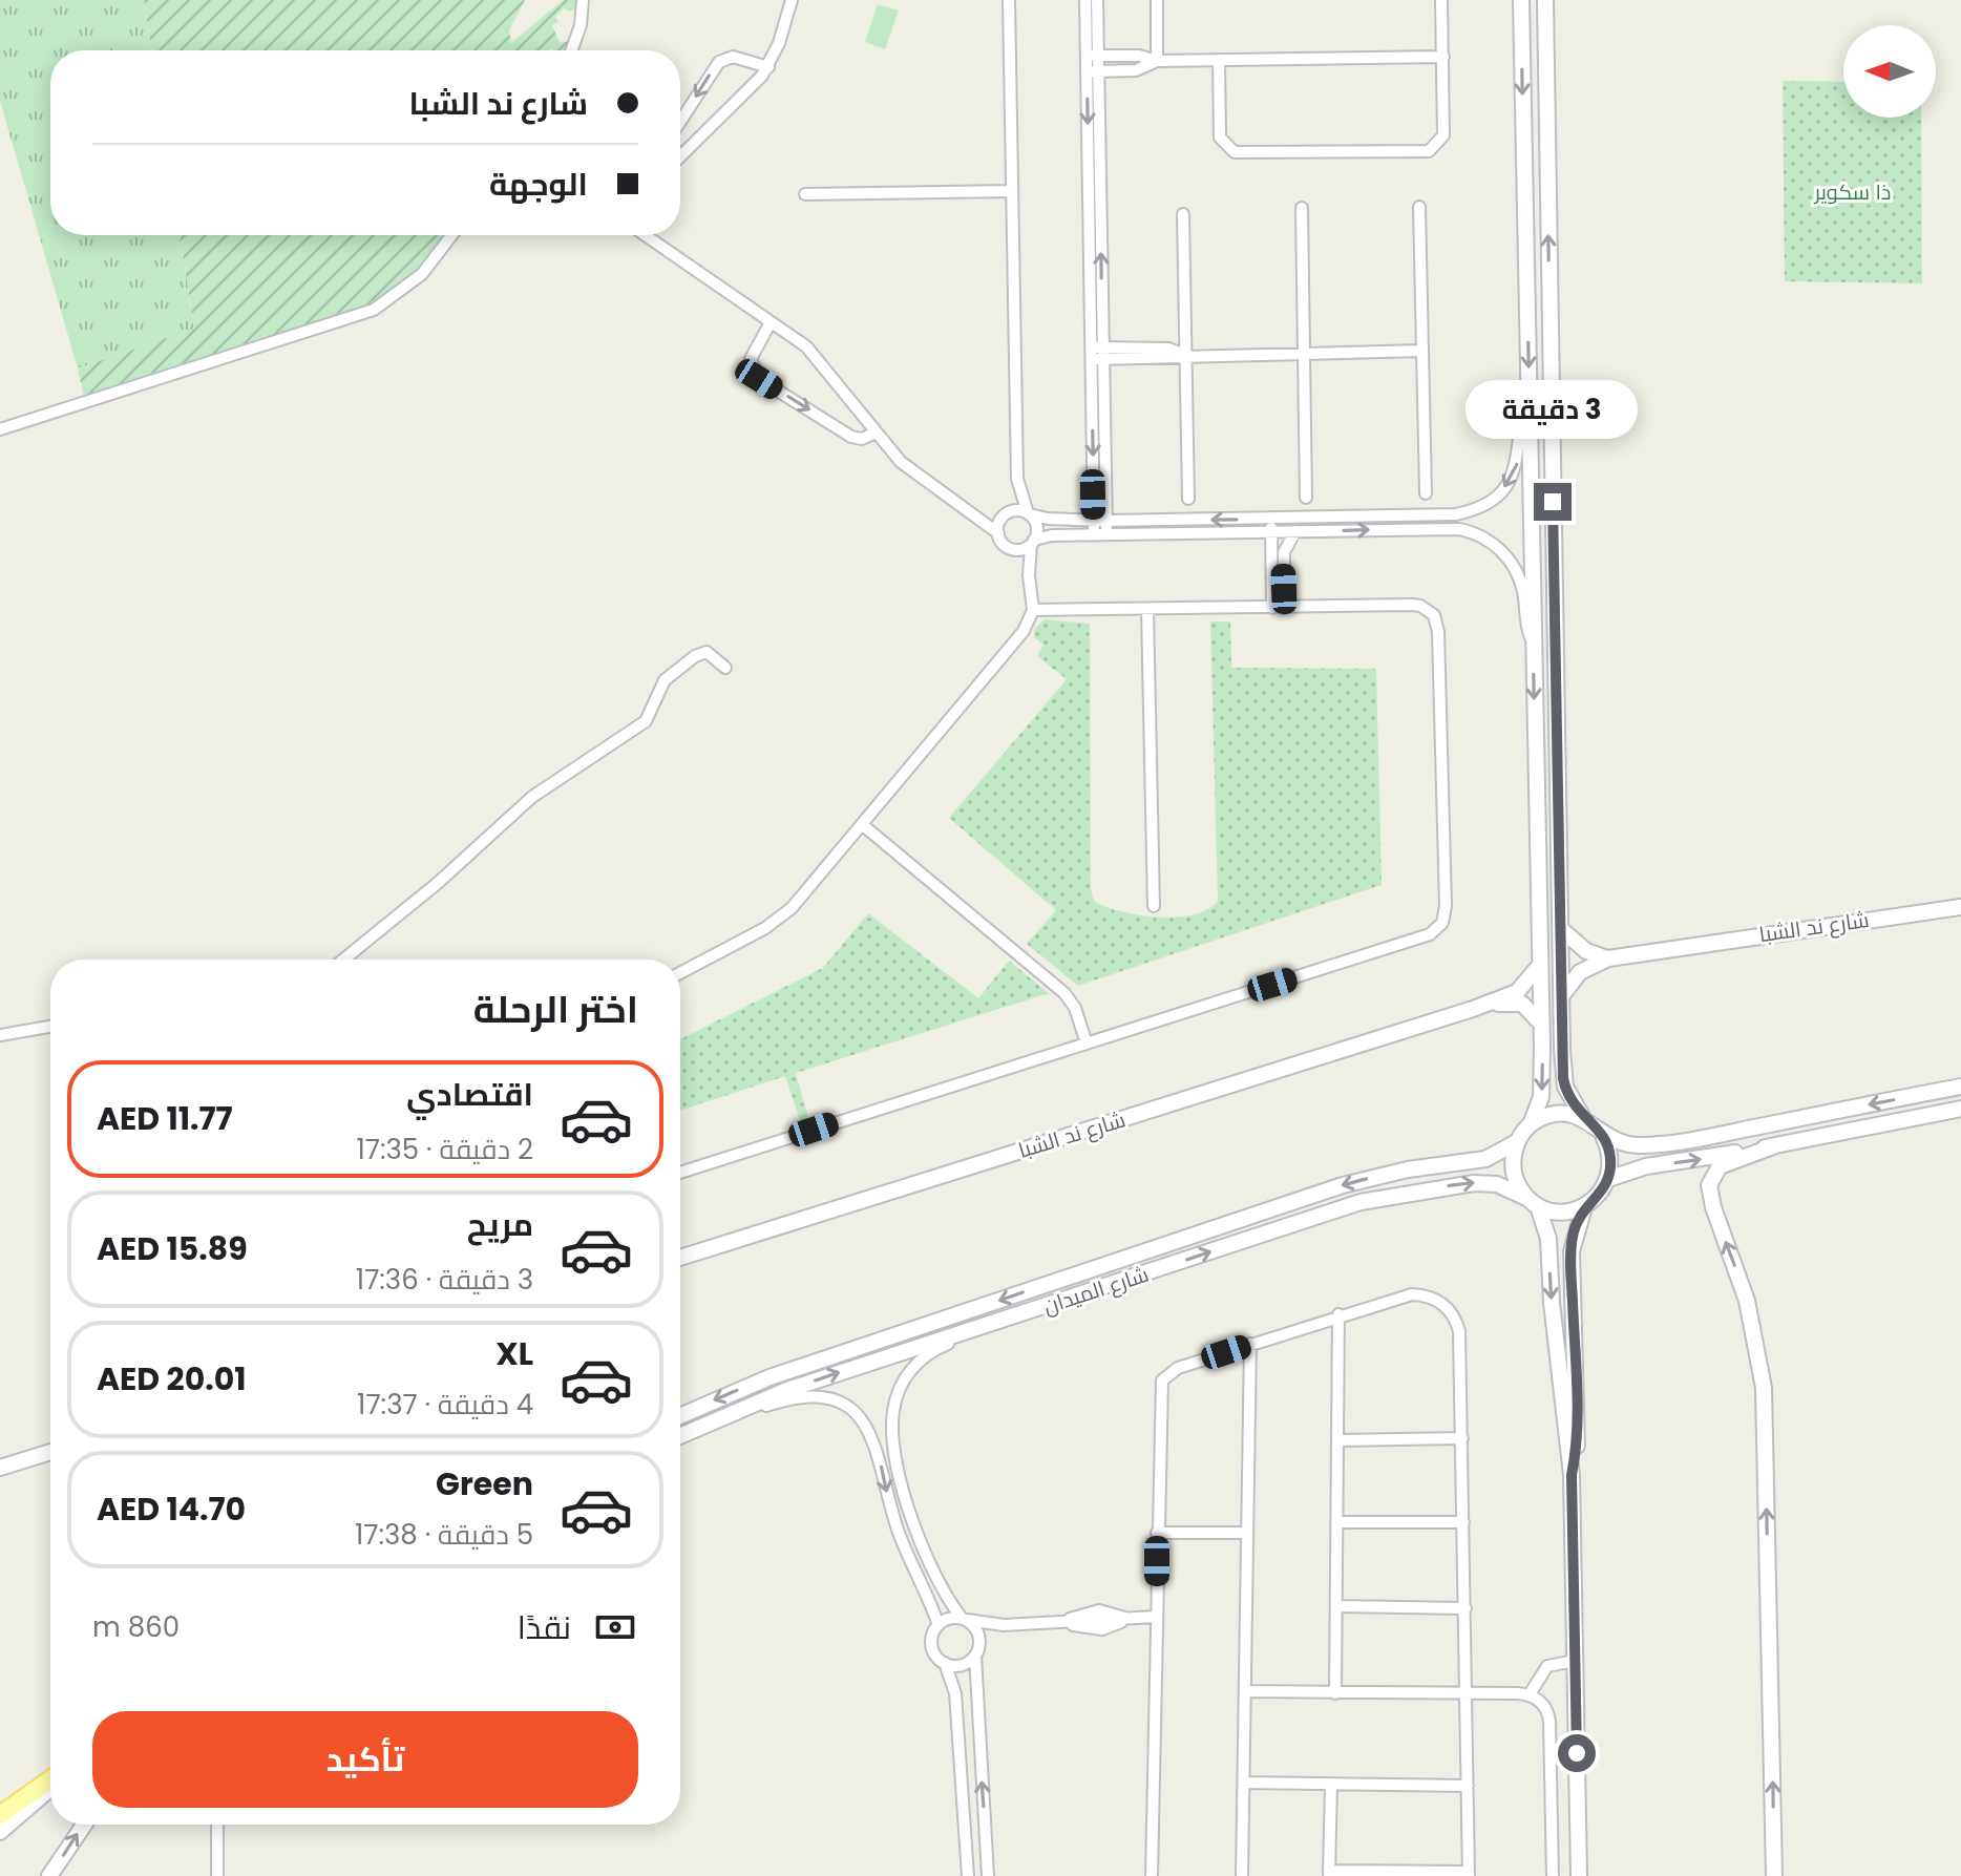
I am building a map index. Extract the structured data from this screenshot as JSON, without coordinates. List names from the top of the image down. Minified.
{"streets":{"street":["شارع ند الشبا","شارع الميدان"]},"parks":["ذا سكوير"],"north":"left","page":{"banner":["شارع ند الشبا","الوجهة"],"bubble":"3 دقيقة","heading":"اختر الرحلة","list":[{"name":"اقتصادي","note":"2 دقيقة · 17:35","value":"AED 11.77"},{"name":"مريح","note":"3 دقيقة · 17:36","value":"AED 15.89"},{"name":"XL","note":"4 دقيقة · 17:37","value":"AED 20.01"},{"name":"Green","note":"5 دقيقة · 17:38","value":"AED 14.70"}],"pay":["نقدًا","860 m"],"buttons":"تأكيد"}}
